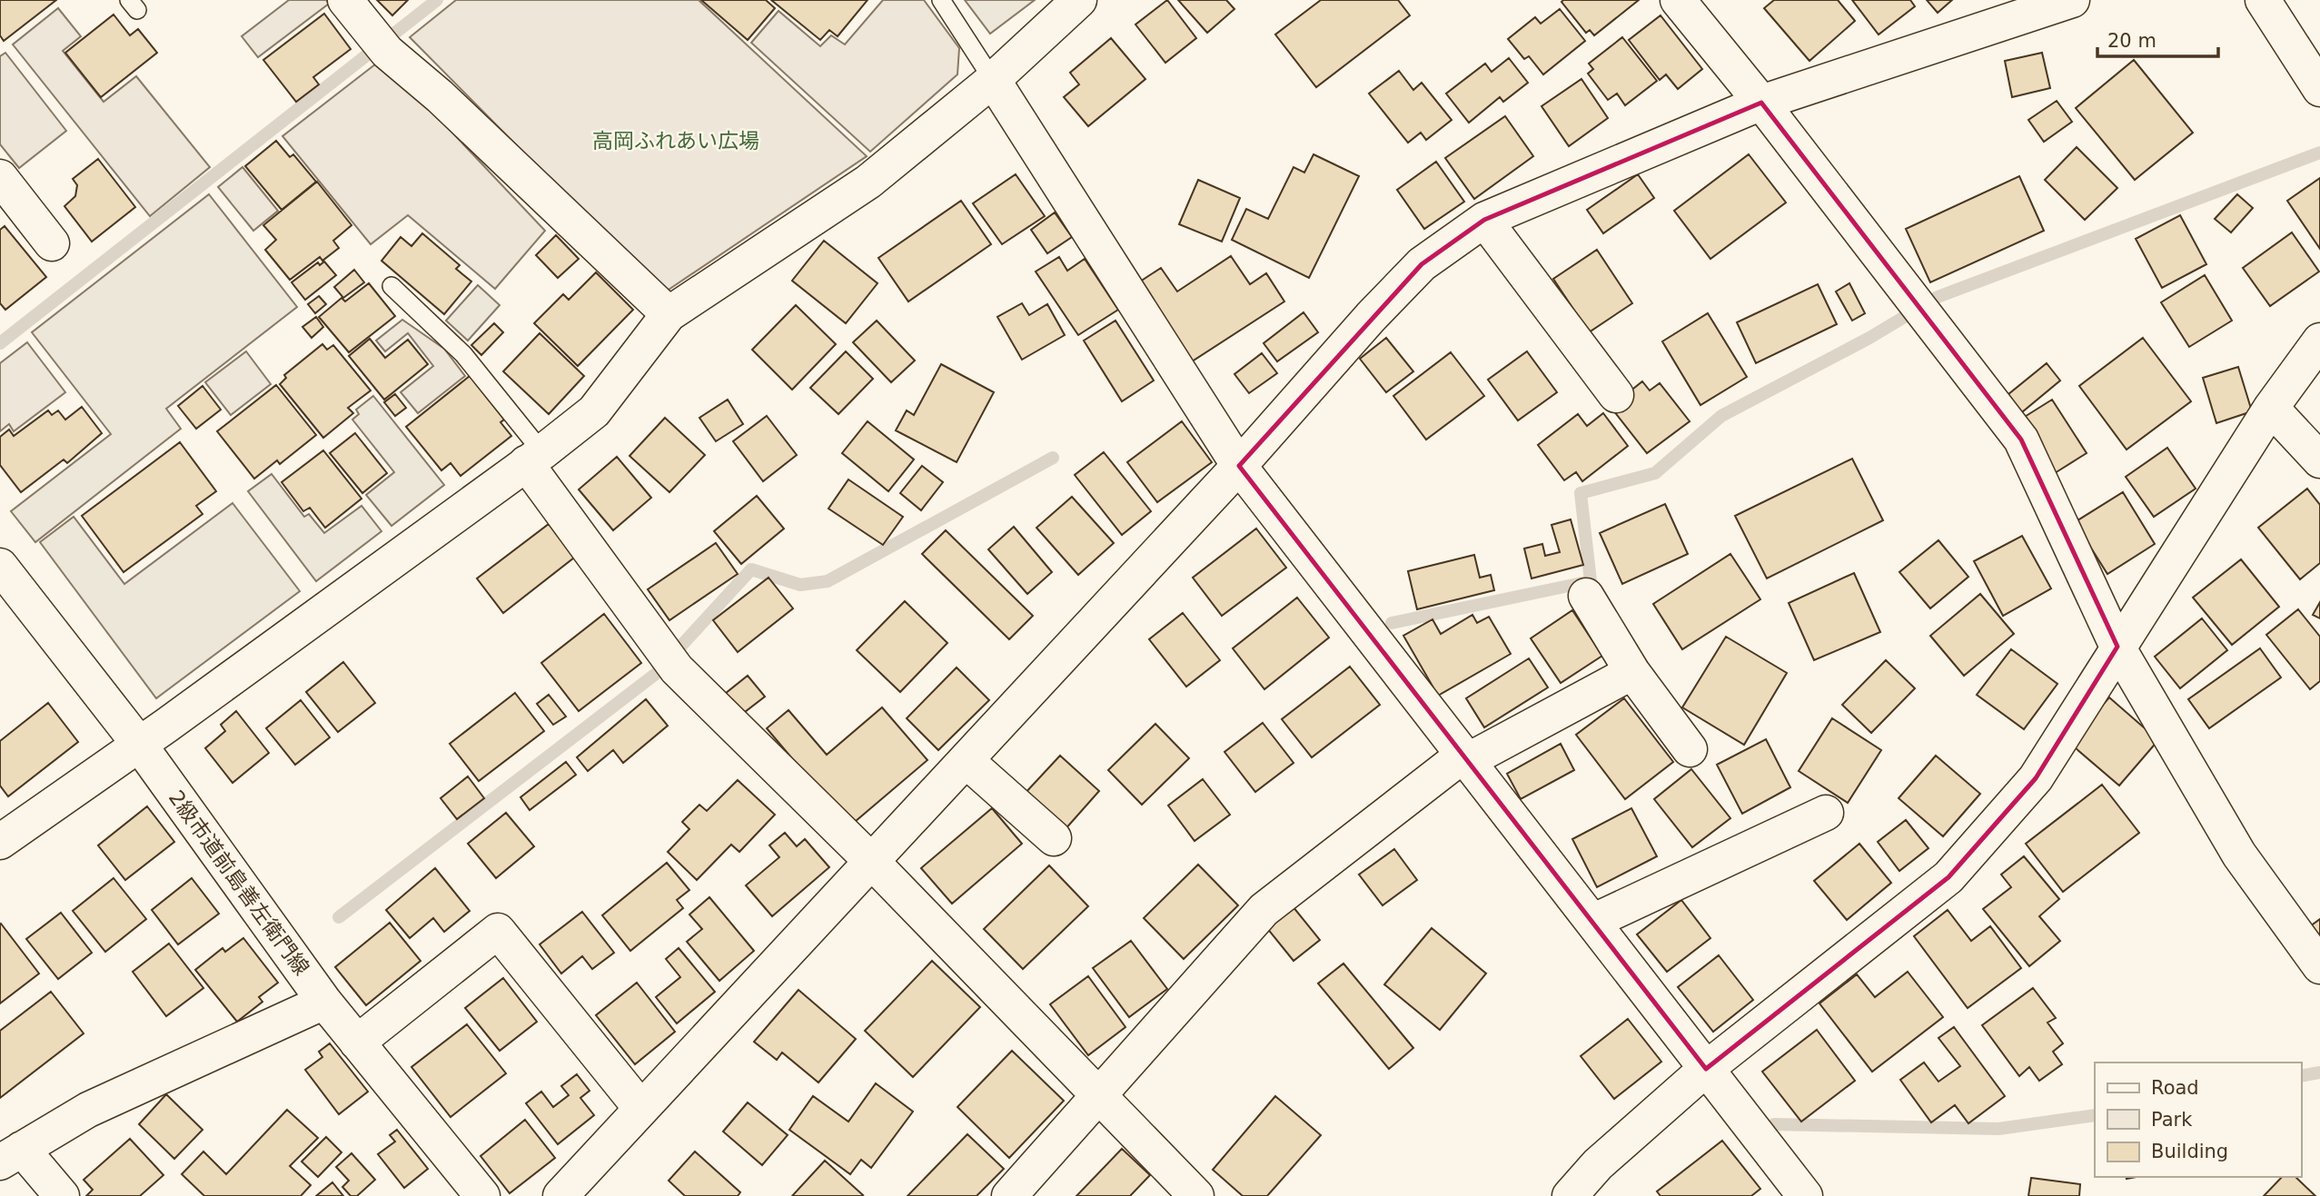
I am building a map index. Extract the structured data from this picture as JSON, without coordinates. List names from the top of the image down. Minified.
{"streets":{"street":["2級市道前島善左衛門線"]},"parks":["高岡ふれあい広場"],"legend":["Road","Park","Building"],"scale_bar":"20 m"}
